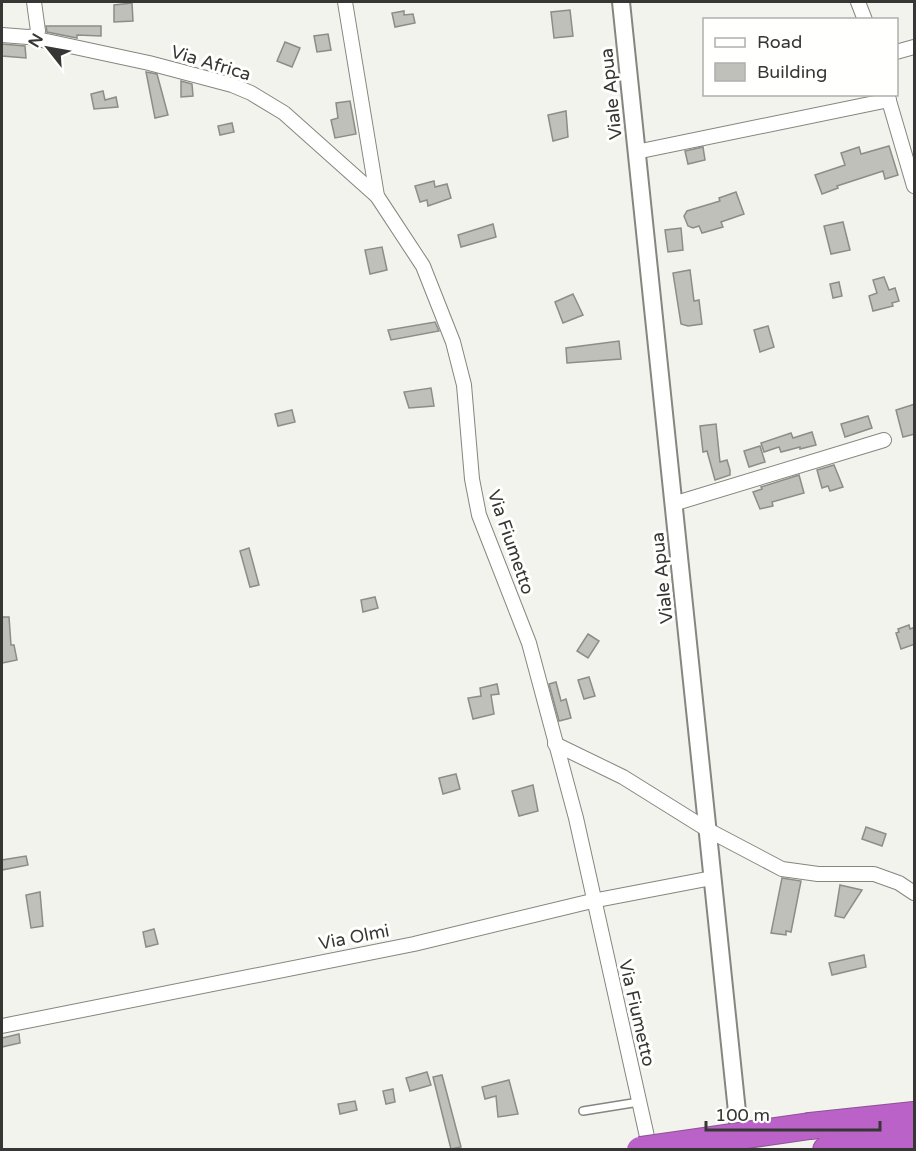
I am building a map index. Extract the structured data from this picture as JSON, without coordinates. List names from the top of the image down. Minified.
{"streets":{"street":["Via Africa","Viale Apua","Via Fiumetto","Via Olmi"]},"crossings":[["Via Africa","Via Fiumetto"],["Viale Apua","Via Olmi"],["Via Fiumetto","Via Olmi"]],"legend":["Road","Building"],"scale_bar":"100 m","north":"top left"}
